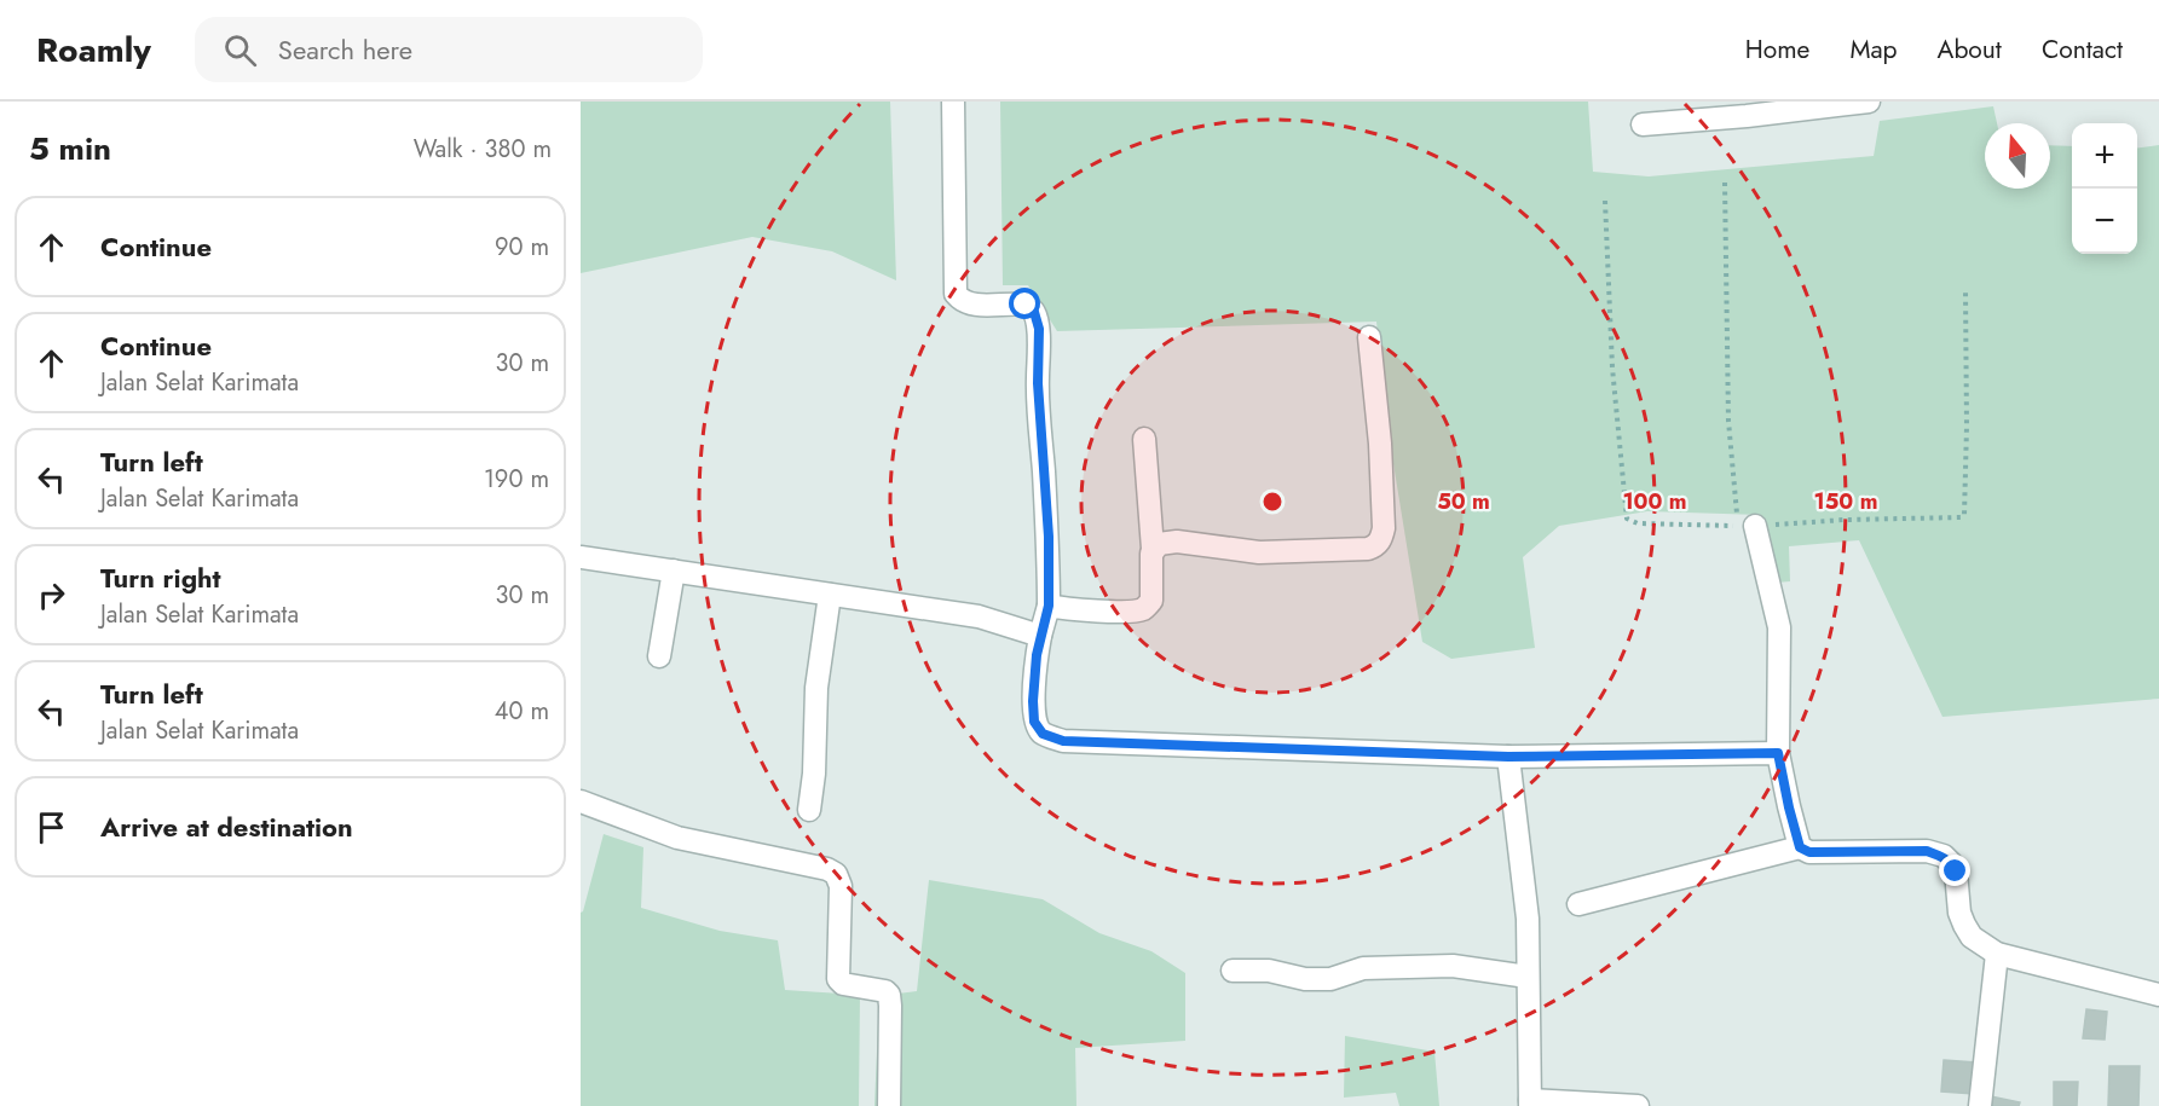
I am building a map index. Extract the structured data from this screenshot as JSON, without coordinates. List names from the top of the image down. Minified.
{"north":"top","page":{"header":"Roamly","search":"Search here","nav":["Home","Map","About","Contact"],"heading":["5 min","Walk · 380 m"],"map_buttons":["+","−"],"list":[["Continue","90 m"],["Continue","Jalan Selat Karimata","30 m"],["Turn left","Jalan Selat Karimata","190 m"],["Turn right","Jalan Selat Karimata","30 m"],["Turn left","Jalan Selat Karimata","40 m"],"Arrive at destination"]},"rings":["50 m","100 m","150 m"]}
